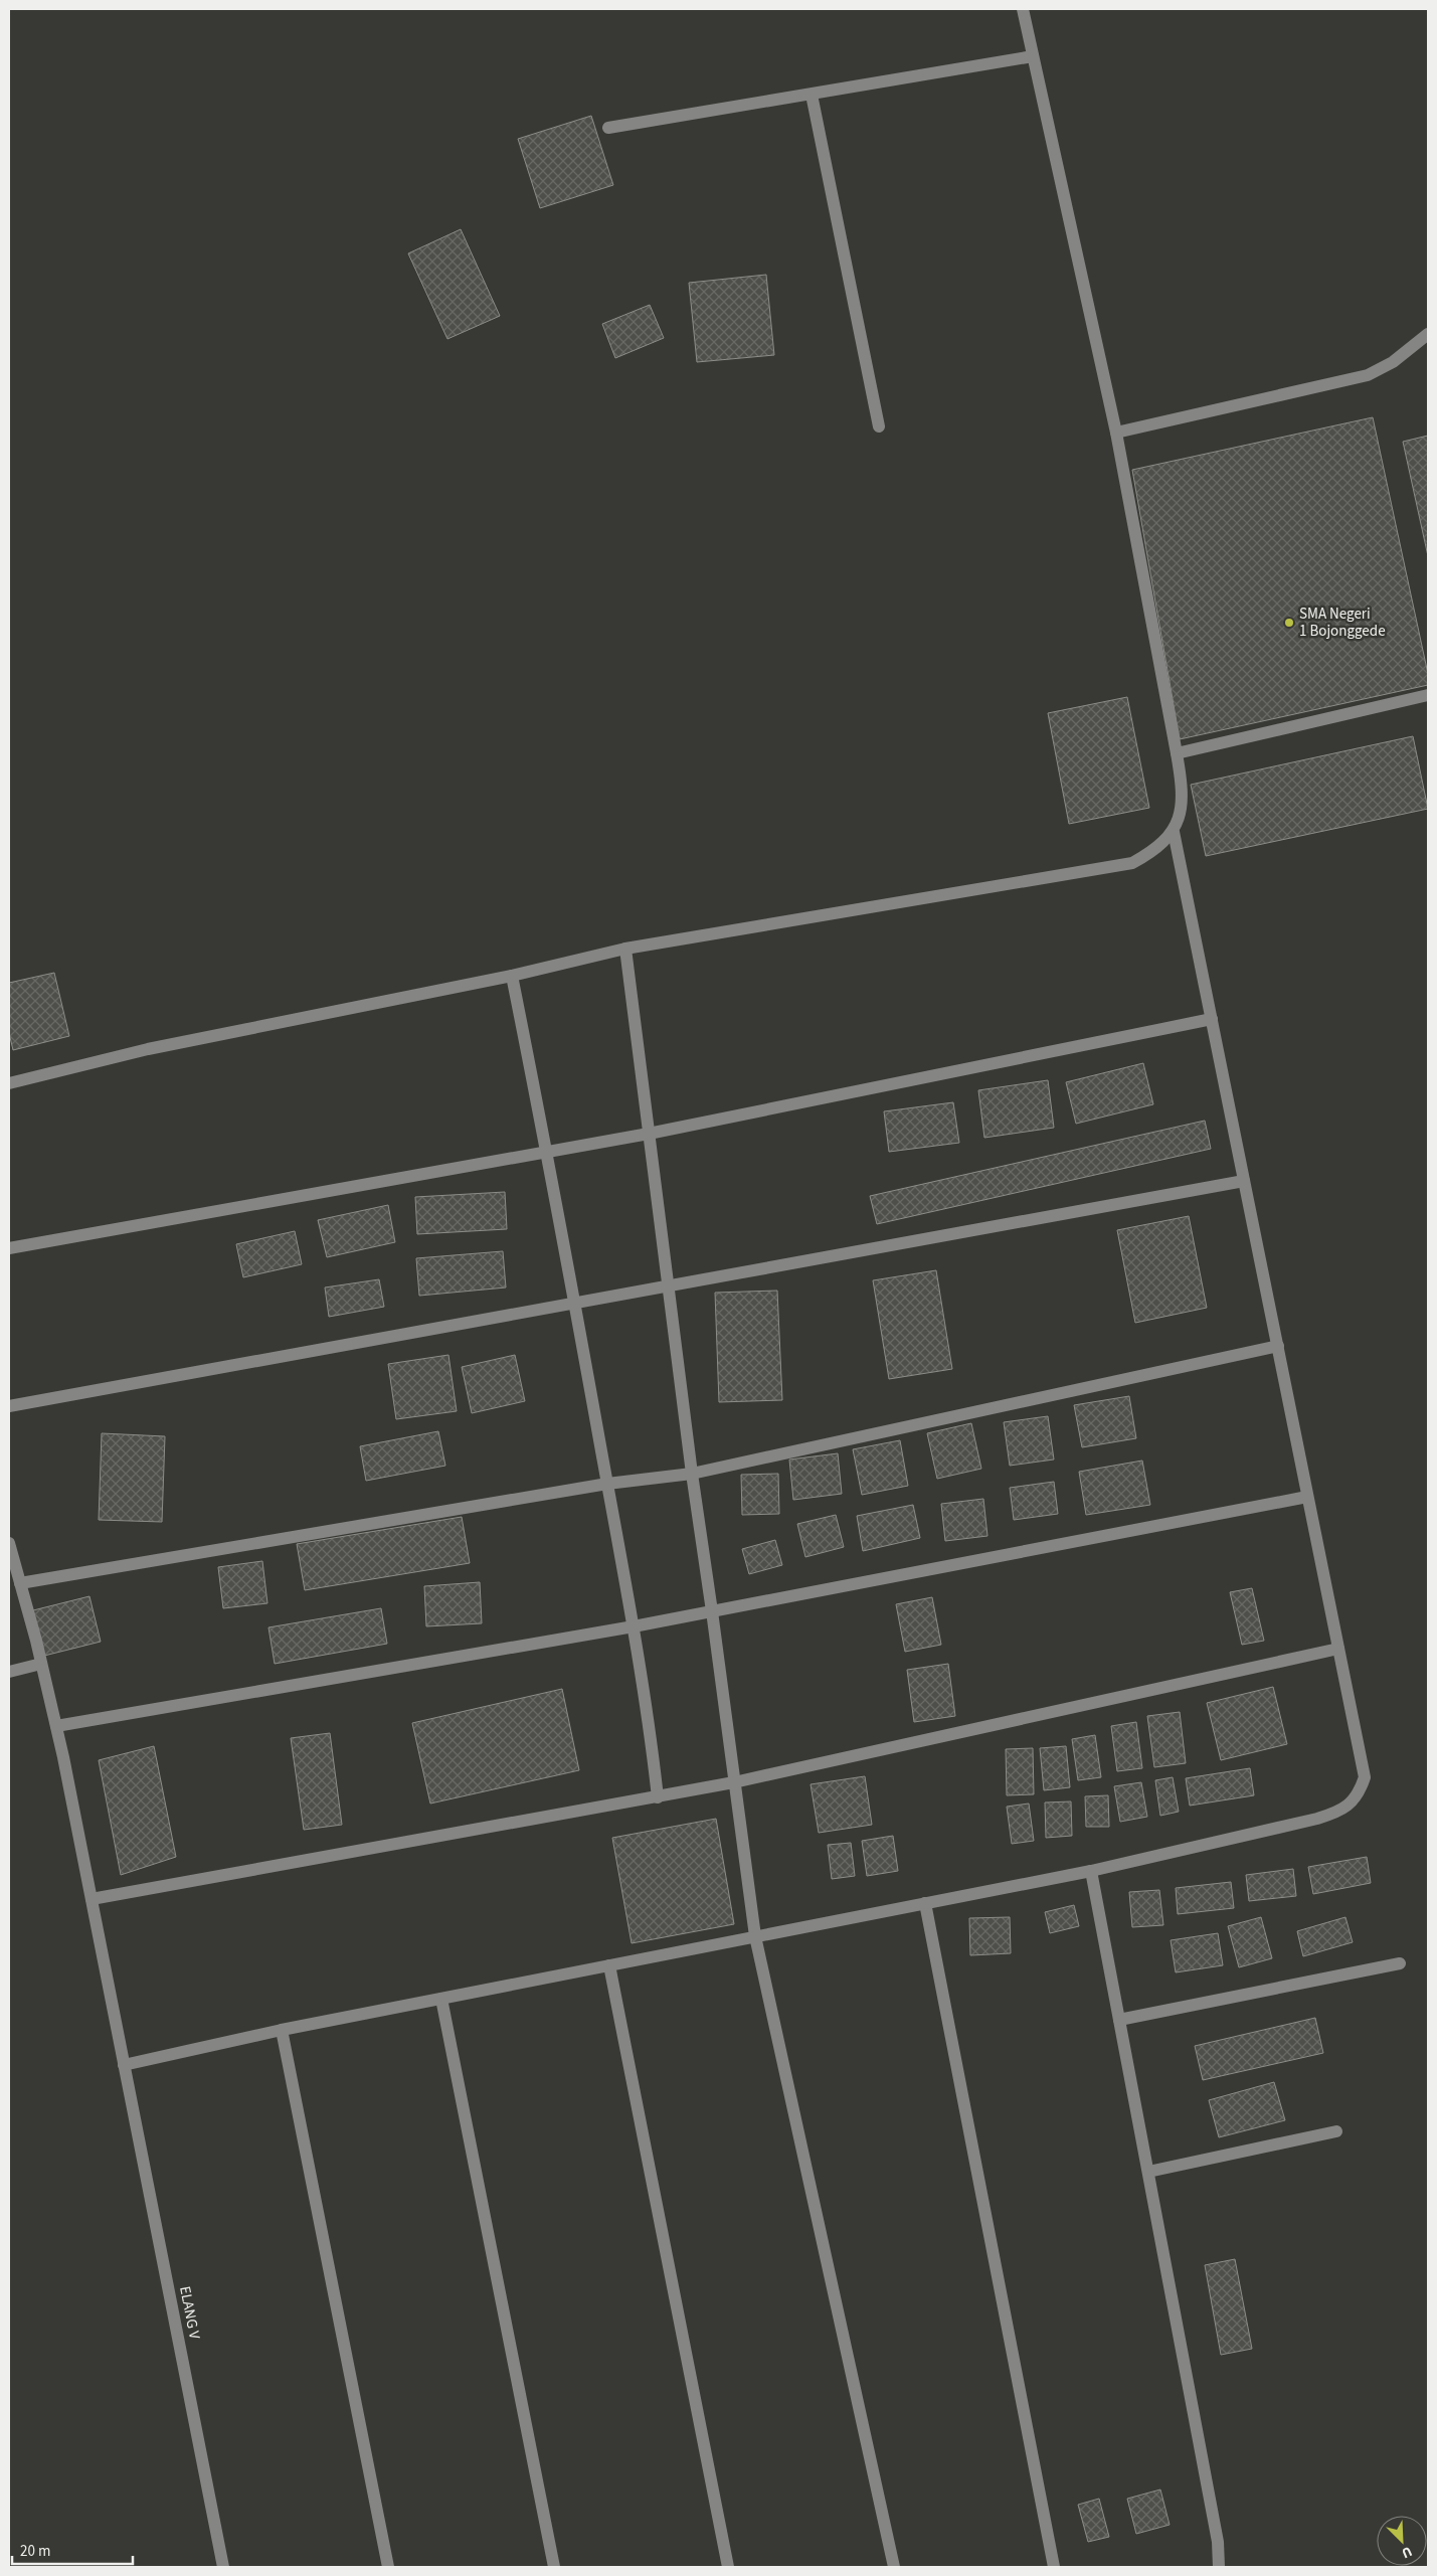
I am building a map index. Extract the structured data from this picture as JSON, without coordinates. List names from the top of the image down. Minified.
{"streets":{"street":["ELANG V"]},"places":["SMA Negeri 1 Bojonggede"],"scale_bar":"20 m","north":"bottom right"}
